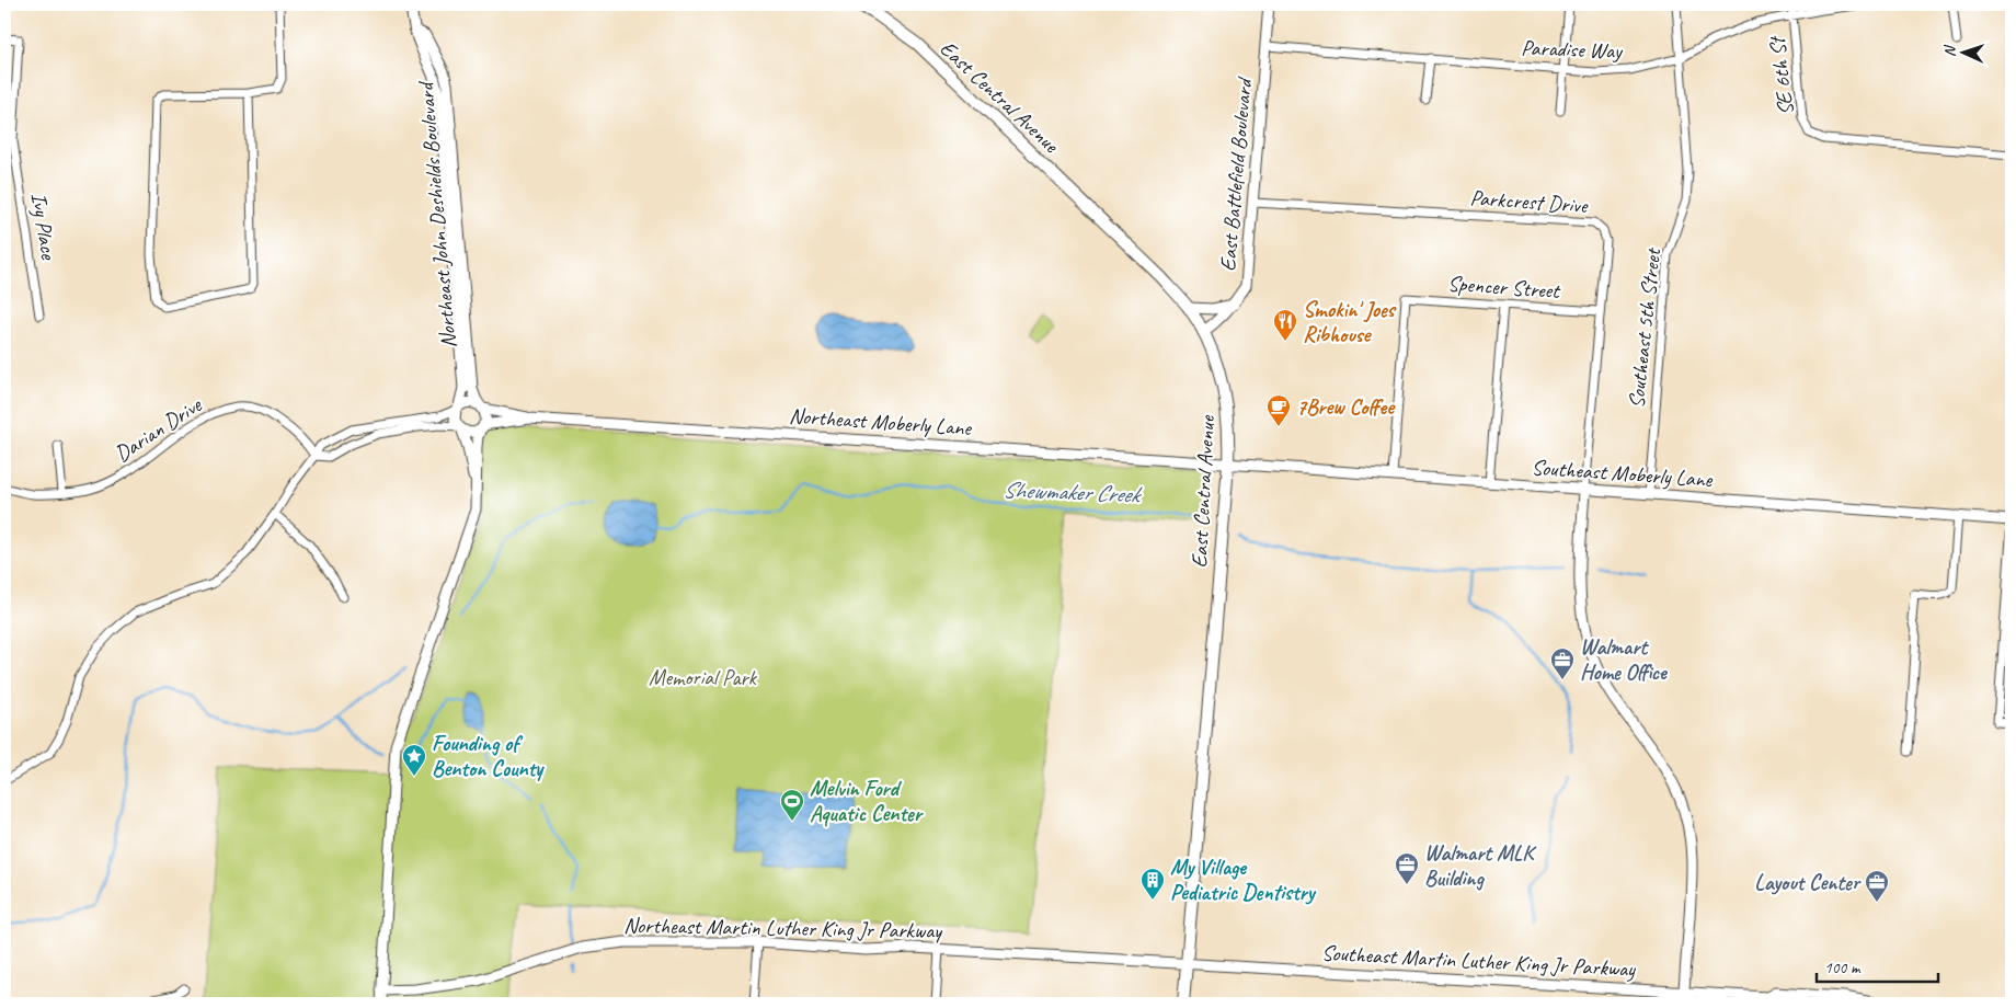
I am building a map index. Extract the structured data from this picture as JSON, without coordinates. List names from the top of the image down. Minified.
{"streets":{"main road":["East Central Avenue"],"street":["Paradise Way","SE 6th St","East Battlefield Boulevard","Parkcrest Drive","Northeast John Deshields Boulevard","Ivy Place","Spencer Street","Southeast 5th Street","Northeast Moberly Lane","Darian Drive","Southeast Moberly Lane","Northeast Martin Luther King Jr Parkway","Southeast Martin Luther King Jr Parkway"]},"crossings":[["Paradise Way","SE 6th St"],["Paradise Way","East Battlefield Boulevard"],["Paradise Way","Southeast 5th Street"],["East Central Avenue","East Battlefield Boulevard"],["East Central Avenue","Northeast Moberly Lane"],["East Central Avenue","Southeast Moberly Lane"],["East Central Avenue","Northeast Martin Luther King Jr Parkway"],["East Central Avenue","Southeast Martin Luther King Jr Parkway"],["East Battlefield Boulevard","Parkcrest Drive"],["Parkcrest Drive","Spencer Street"],["Parkcrest Drive","Southeast Moberly Lane"],["Northeast John Deshields Boulevard","Northeast Moberly Lane"],["Spencer Street","Southeast Moberly Lane"],["Southeast 5th Street","Southeast Moberly Lane"],["Northeast Moberly Lane","Southeast Moberly Lane"],["Northeast Martin Luther King Jr Parkway","Southeast Martin Luther King Jr Parkway"]],"water":["Shewmaker Creek"],"parks":["Memorial Park"],"places":{"restaurant":["Smokin' Joes Ribhouse"],"cafe":["7Brew Coffee"],"office":["Walmart Home Office","Walmart MLK Building","Layout Center"],"place":["Founding of Benton County"],"sports":["Melvin Ford Aquatic Center"],"building":["My Village Pediatric Dentistry"]},"scale_bar":"100 m","north":"left"}
